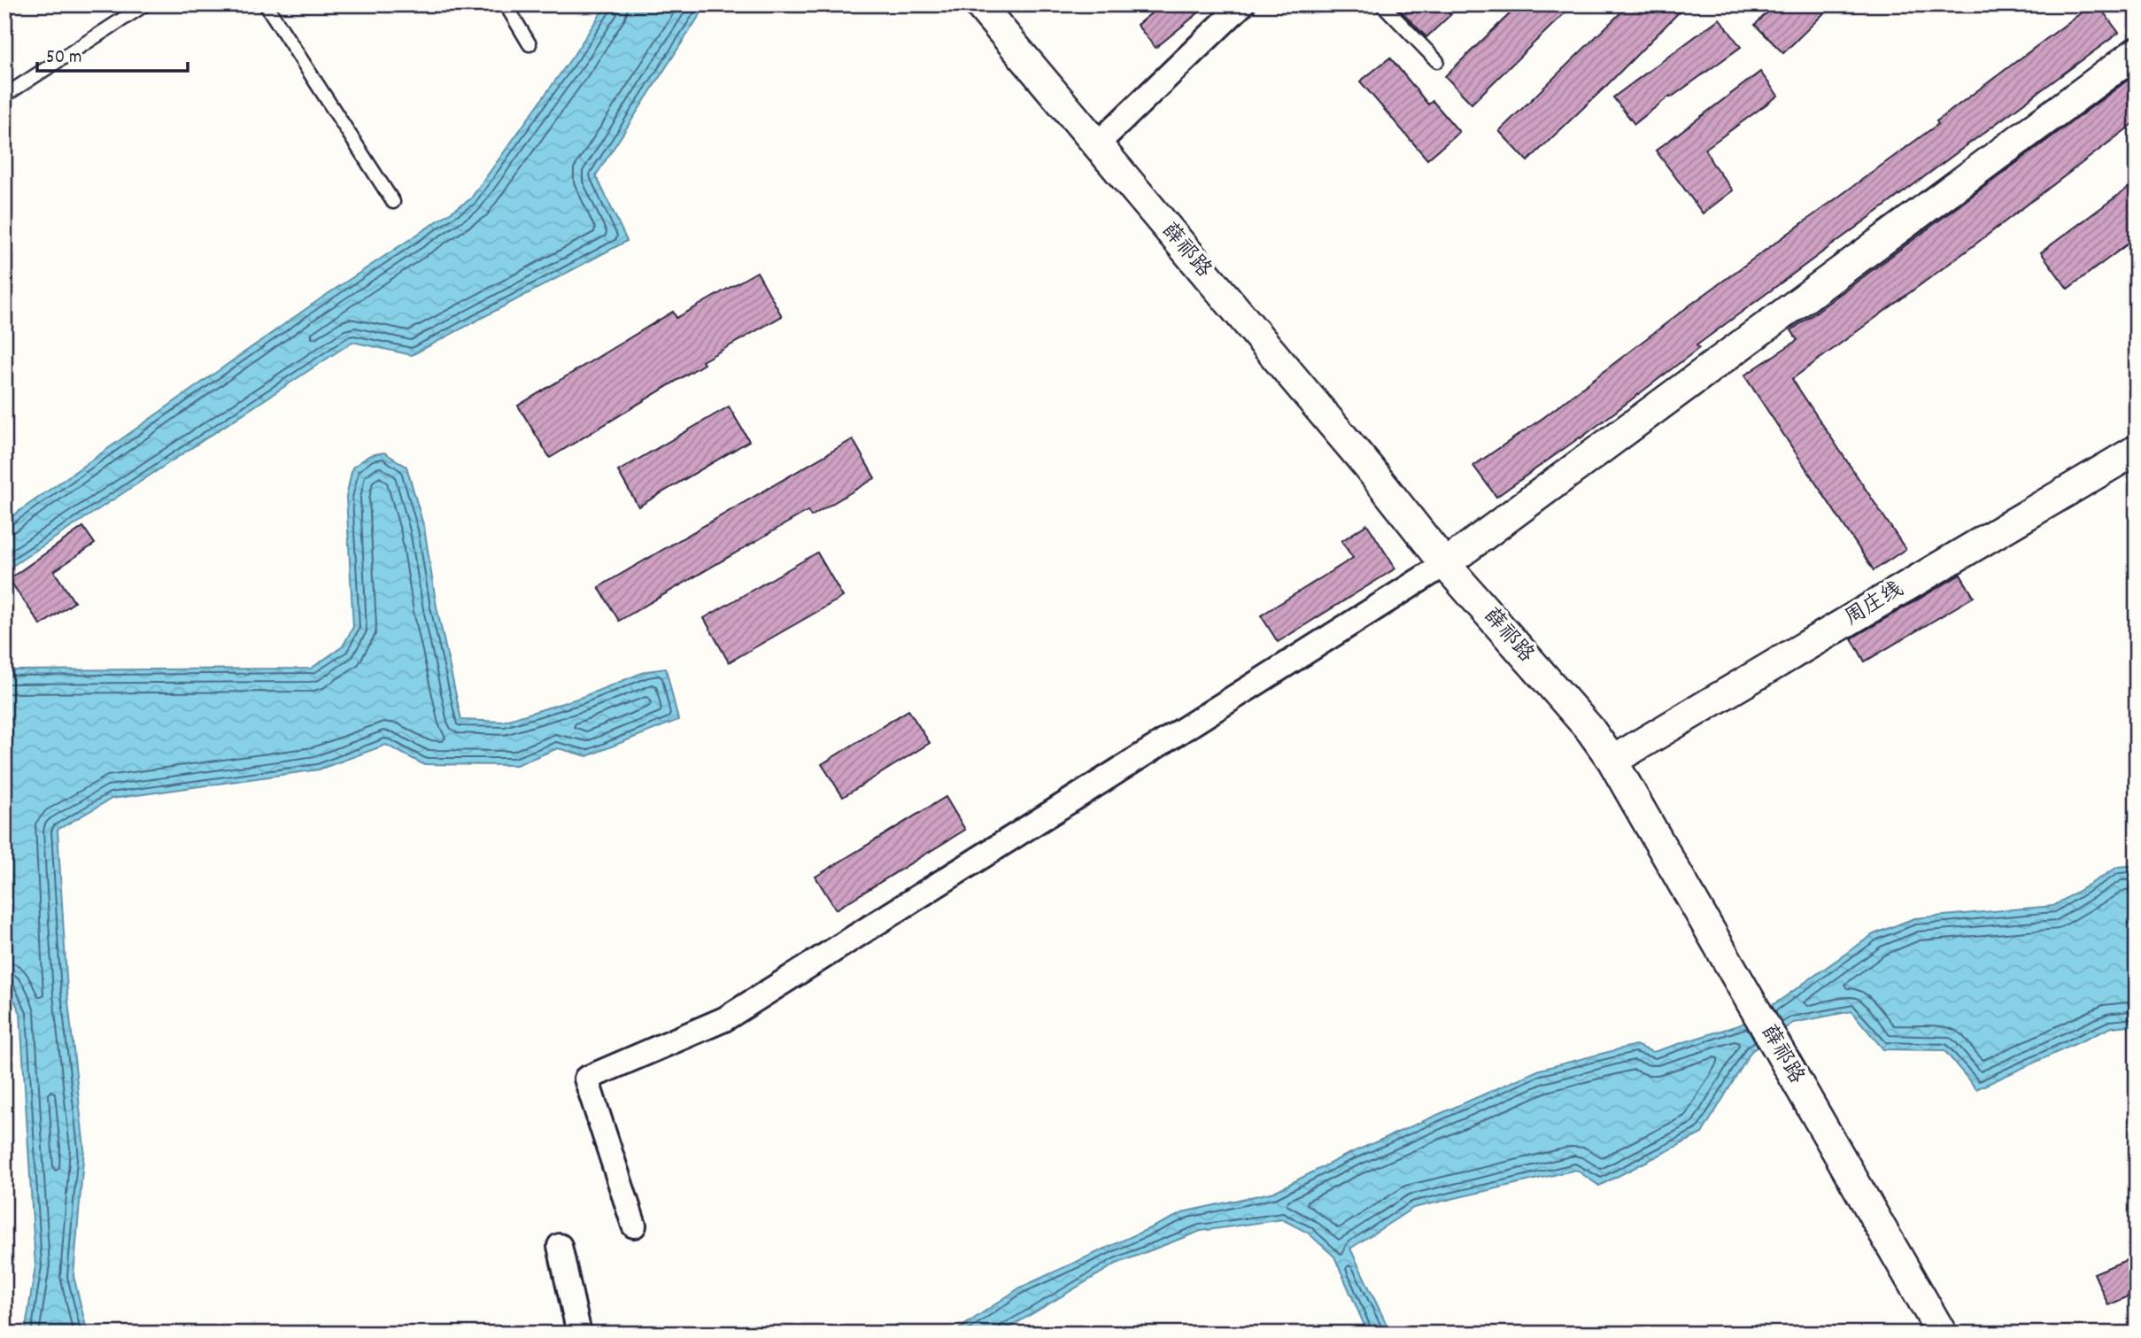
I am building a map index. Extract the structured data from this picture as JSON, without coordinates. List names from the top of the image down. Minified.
{"streets":{"street":["薛祁路","周庄线"]},"crossings":[["薛祁路","周庄线"]],"scale_bar":"50 m"}
